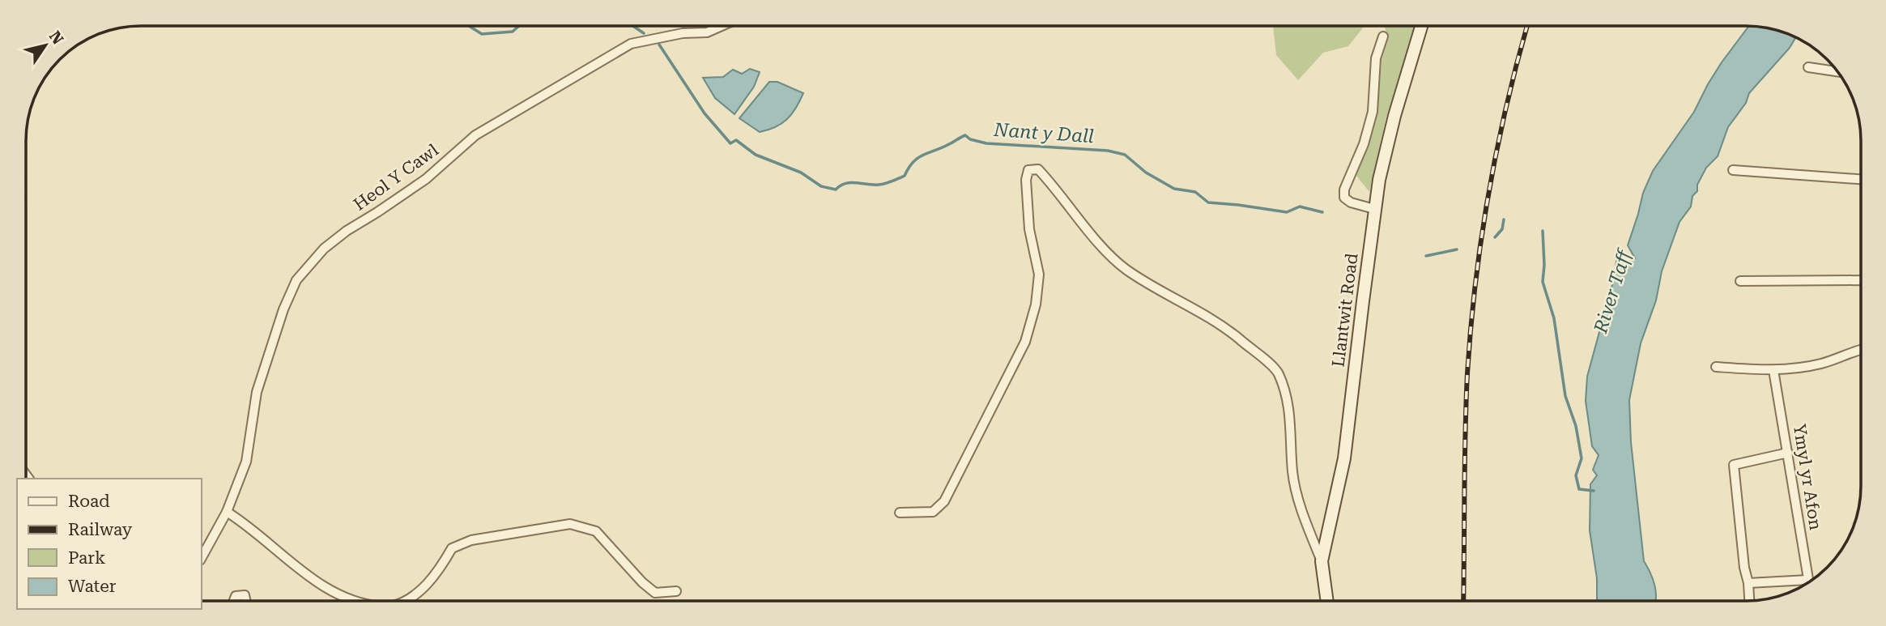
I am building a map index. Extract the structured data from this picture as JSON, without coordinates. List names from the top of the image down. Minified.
{"streets":{"main road":["Llantwit Road"],"street":["Heol Y Cawl","Ymyl yr Afon"]},"water":["Nant y Dall","River Taff"],"legend":["Road","Railway","Park","Water"],"north":"top right"}
